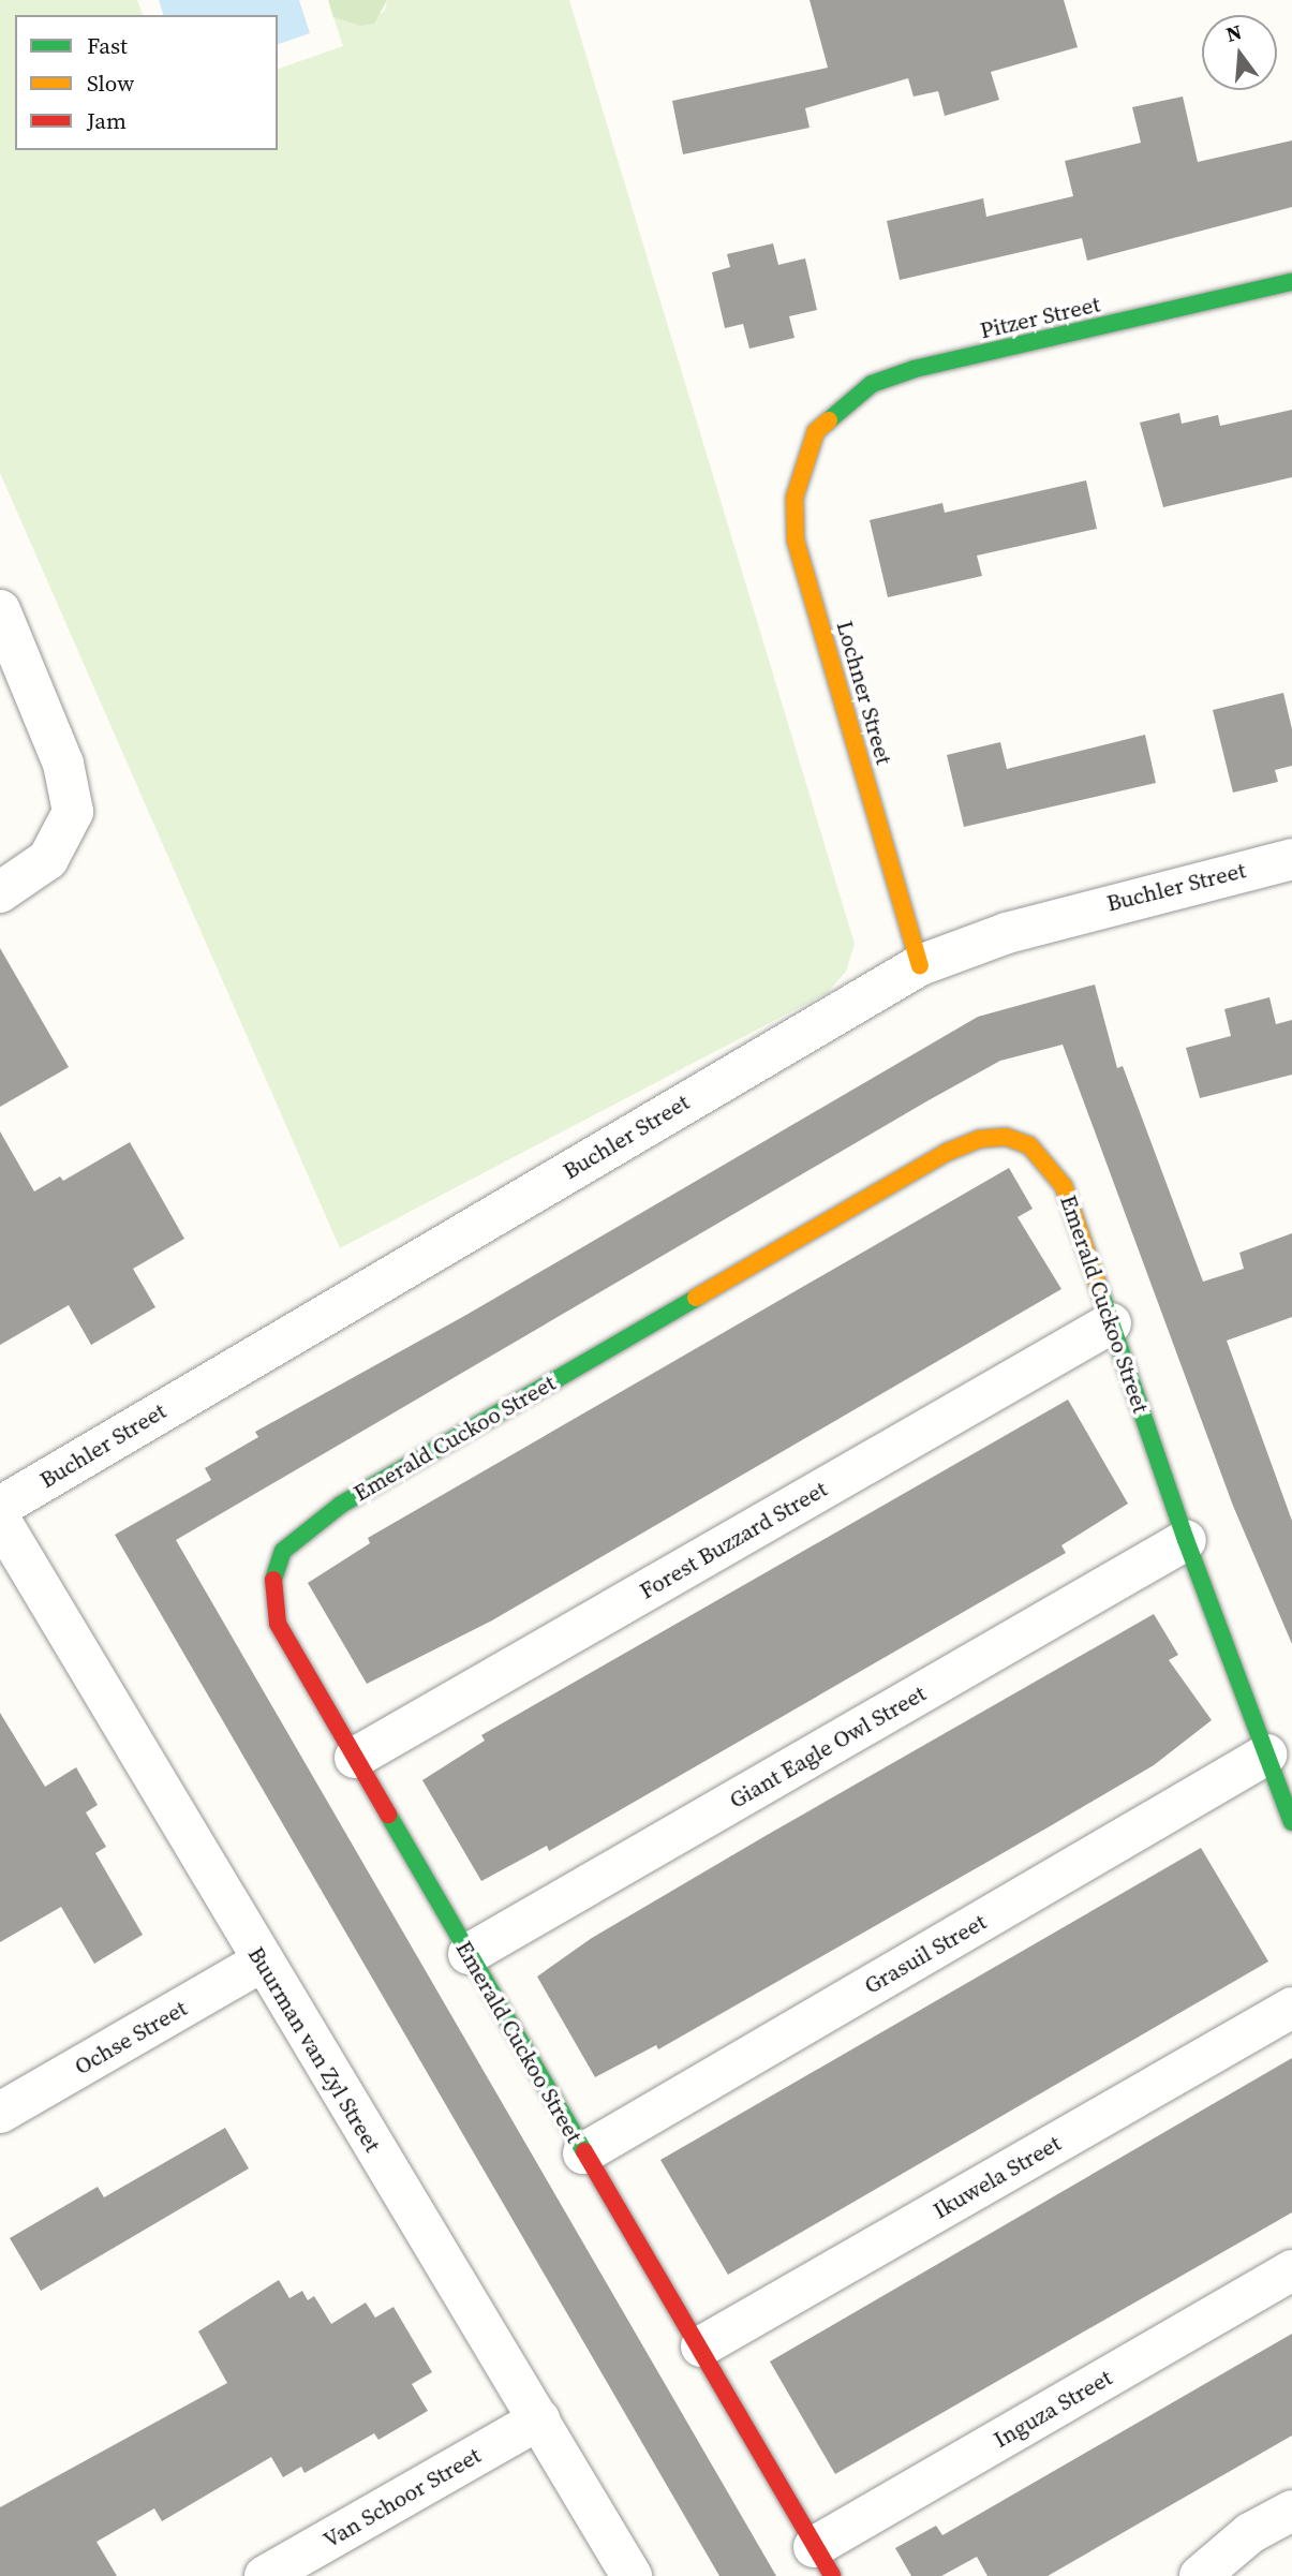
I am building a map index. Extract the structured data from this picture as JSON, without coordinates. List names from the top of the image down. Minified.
{"streets":{"street":["Pitzer Street","Lochner Street","Buchler Street","Emerald Cuckoo Street","Forest Buzzard Street","Giant Eagle Owl Street","Grasuil Street","Ochse Street","Buurman van Zyl Street","Ikuwela Street","Inguza Street","Van Schoor Street"]},"crossings":[["Pitzer Street","Lochner Street"],["Lochner Street","Buchler Street"],["Emerald Cuckoo Street","Forest Buzzard Street"],["Emerald Cuckoo Street","Giant Eagle Owl Street"],["Emerald Cuckoo Street","Grasuil Street"],["Emerald Cuckoo Street","Ikuwela Street"],["Emerald Cuckoo Street","Inguza Street"],["Ochse Street","Buurman van Zyl Street"],["Buurman van Zyl Street","Van Schoor Street"]],"legend":["Fast","Slow","Jam"],"north":"top"}
